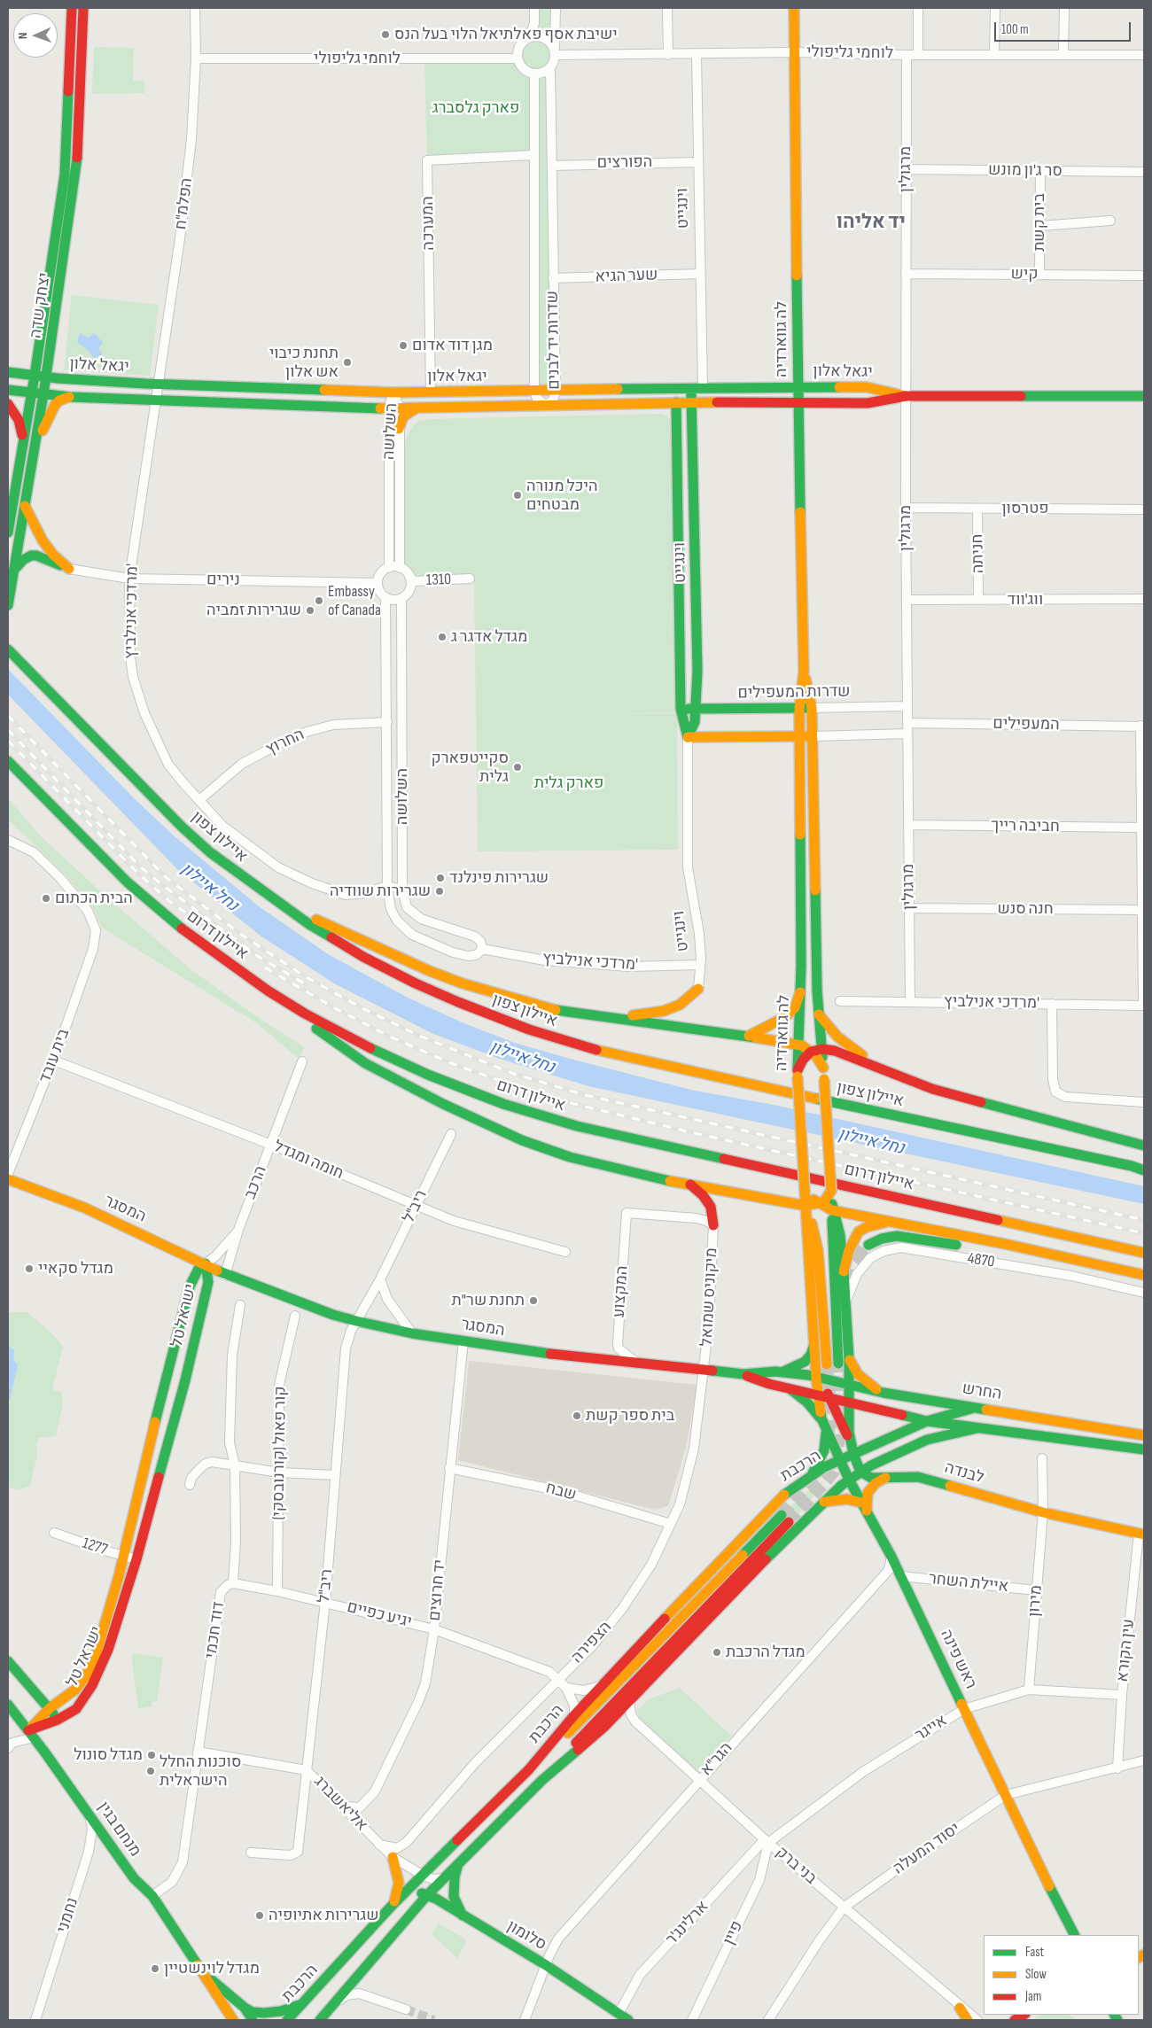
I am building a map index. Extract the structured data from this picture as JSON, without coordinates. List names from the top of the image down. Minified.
{"streets":{"main road":["וינגייט","יצחק שדה","לה גווארדיה","יגאל אלון","שדרות המעפילים","איילון צפון","איילון דרום","המסגר","ישראל טל","החרש","הרכבת","לבנדה","ראש פינה","מנחם בגין","סלומון"],"street":["לוחמי גליפולי","הפורצים","מרגולין","סר ג'ון מונש","הפלמ\"ח","בית קשת","המערכה","קיש","שער הגיא","שדרות יד לבנים","השלושה","פטרסון","חניתה","נירים","1310","ווג'ווד","מרדכי אנילביץ'","המעפילים","החרוץ","חביבה רייך","חנה סנש","בית עובד","חומה ומגדל","הרכב","ריב\"ל","4870","המקצוע","מיקוניס שמואל","קור פאול (קורנובסקי)","שבח","1277","איילת השחר","יד חרוצים","מירון","יגיע כפיים","דוד חכמי","הצפירה","עין הקורא","אייגר","הגר\"א","אליאשברג","יסוד המעלה","בני ברק","נחמני","ארלינג'ר","פיין"]},"crossings":[["לוחמי גליפולי","מרגולין"],["לוחמי גליפולי","הפלמ\"ח"],["לוחמי גליפולי","וינגייט"],["לוחמי גליפולי","לה גווארדיה"],["לוחמי גליפולי","שדרות יד לבנים"],["הפורצים","וינגייט"],["הפורצים","שדרות יד לבנים"],["מרגולין","סר ג'ון מונש"],["מרגולין","קיש"],["מרגולין","יגאל אלון"],["מרגולין","פטרסון"],["מרגולין","ווג'ווד"],["מרגולין","מרדכי אנילביץ'"],["מרגולין","שדרות המעפילים"],["מרגולין","המעפילים"],["מרגולין","חביבה רייך"],["מרגולין","חנה סנש"],["סר ג'ון מונש","בית קשת"],["הפלמ\"ח","יגאל אלון"],["הפלמ\"ח","מרדכי אנילביץ'"],["וינגייט","שער הגיא"],["וינגייט","יגאל אלון"],["וינגייט","מרדכי אנילביץ'"],["וינגייט","שדרות המעפילים"],["בית קשת","קיש"],["המערכה","שדרות יד לבנים"],["המערכה","יגאל אלון"],["שער הגיא","שדרות יד לבנים"],["יצחק שדה","יגאל אלון"],["לה גווארדיה","יגאל אלון"],["לה גווארדיה","שדרות המעפילים"],["לה גווארדיה","המסגר"],["לה גווארדיה","4870"],["לה גווארדיה","החרש"],["לה גווארדיה","ראש פינה"],["שדרות יד לבנים","יגאל אלון"],["יגאל אלון","השלושה"],["יגאל אלון","מרדכי אנילביץ'"],["השלושה","נירים"],["השלושה","1310"],["השלושה","מרדכי אנילביץ'"],["השלושה","החרוץ"],["פטרסון","חניתה"],["חניתה","ווג'ווד"],["נירים","1310"],["נירים","מרדכי אנילביץ'"],["מרדכי אנילביץ'","החרוץ"],["בית עובד","חומה ומגדל"],["חומה ומגדל","הרכב"],["חומה ומגדל","ריב\"ל"],["הרכב","המסגר"],["הרכב","ישראל טל"],["ריב\"ל","המסגר"],["ריב\"ל","יגיע כפיים"],["ריב\"ל","אליאשברג"],["המסגר","המקצוע"],["המסגר","מיקוניס שמואל"],["המסגר","ישראל טל"],["המסגר","החרש"],["המסגר","יד חרוצים"],["המסגר","הצפירה"],["המסגר","ראש פינה"],["המקצוע","מיקוניס שמואל"],["מיקוניס שמואל","הצפירה"],["ישראל טל","1277"],["ישראל טל","מנחם בגין"],["החרש","הרכבת"],["קור פאול (קורנובסקי)","יגיע כפיים"],["הרכבת","יגיע כפיים"],["הרכבת","ראש פינה"],["הרכבת","אליאשברג"],["הרכבת","סלומון"],["לבנדה","מירון"],["לבנדה","עין הקורא"],["שבח","יד חרוצים"],["שבח","הצפירה"],["איילת השחר","מירון"],["איילת השחר","ראש פינה"],["יד חרוצים","יגיע כפיים"],["יד חרוצים","אליאשברג"],["מירון","אייגר"],["יגיע כפיים","דוד חכמי"],["יגיע כפיים","הצפירה"],["דוד חכמי","אליאשברג"],["דוד חכמי","מנחם בגין"],["הצפירה","אליאשברג"],["עין הקורא","אייגר"],["עין הקורא","יסוד המעלה"],["ראש פינה","אייגר"],["ראש פינה","הגר\"א"],["ראש פינה","יסוד המעלה"],["אייגר","בני ברק"],["אייגר","ארלינג'ר"],["אייגר","פיין"],["הגר\"א","בני ברק"],["הגר\"א","סלומון"],["מנחם בגין","נחמני"],["יסוד המעלה","בני ברק"],["בני ברק","ארלינג'ר"],["בני ברק","פיין"],["ארלינג'ר","פיין"],["ארלינג'ר","סלומון"]],"districts":["יד אליהו"],"water":["נחל איילון"],"parks":["פארק גלסברג","פארק גלית"],"places":["ישיבת אסף פאלתיאל הלוי בעל הנס","מגן דוד אדום","תחנת כיבוי אש אלון","היכל מנורה מבטחים","Embassy of Canada","שגרירות זמביה","מגדל אדגר ג","סקייטפארק גלית","שגרירות פינלנד","שגרירות שוודיה","הבית הכתום","מגדל סקאיי","תחנת שר\"ת","בית ספר קשת","מגדל הרכבת","מגדל סונול","סוכנות החלל הישראלית","שגרירות אתיופיה","מגדל לוינשטיין"],"legend":["Fast","Slow","Jam"],"scale_bar":"100 m","north":"left"}
